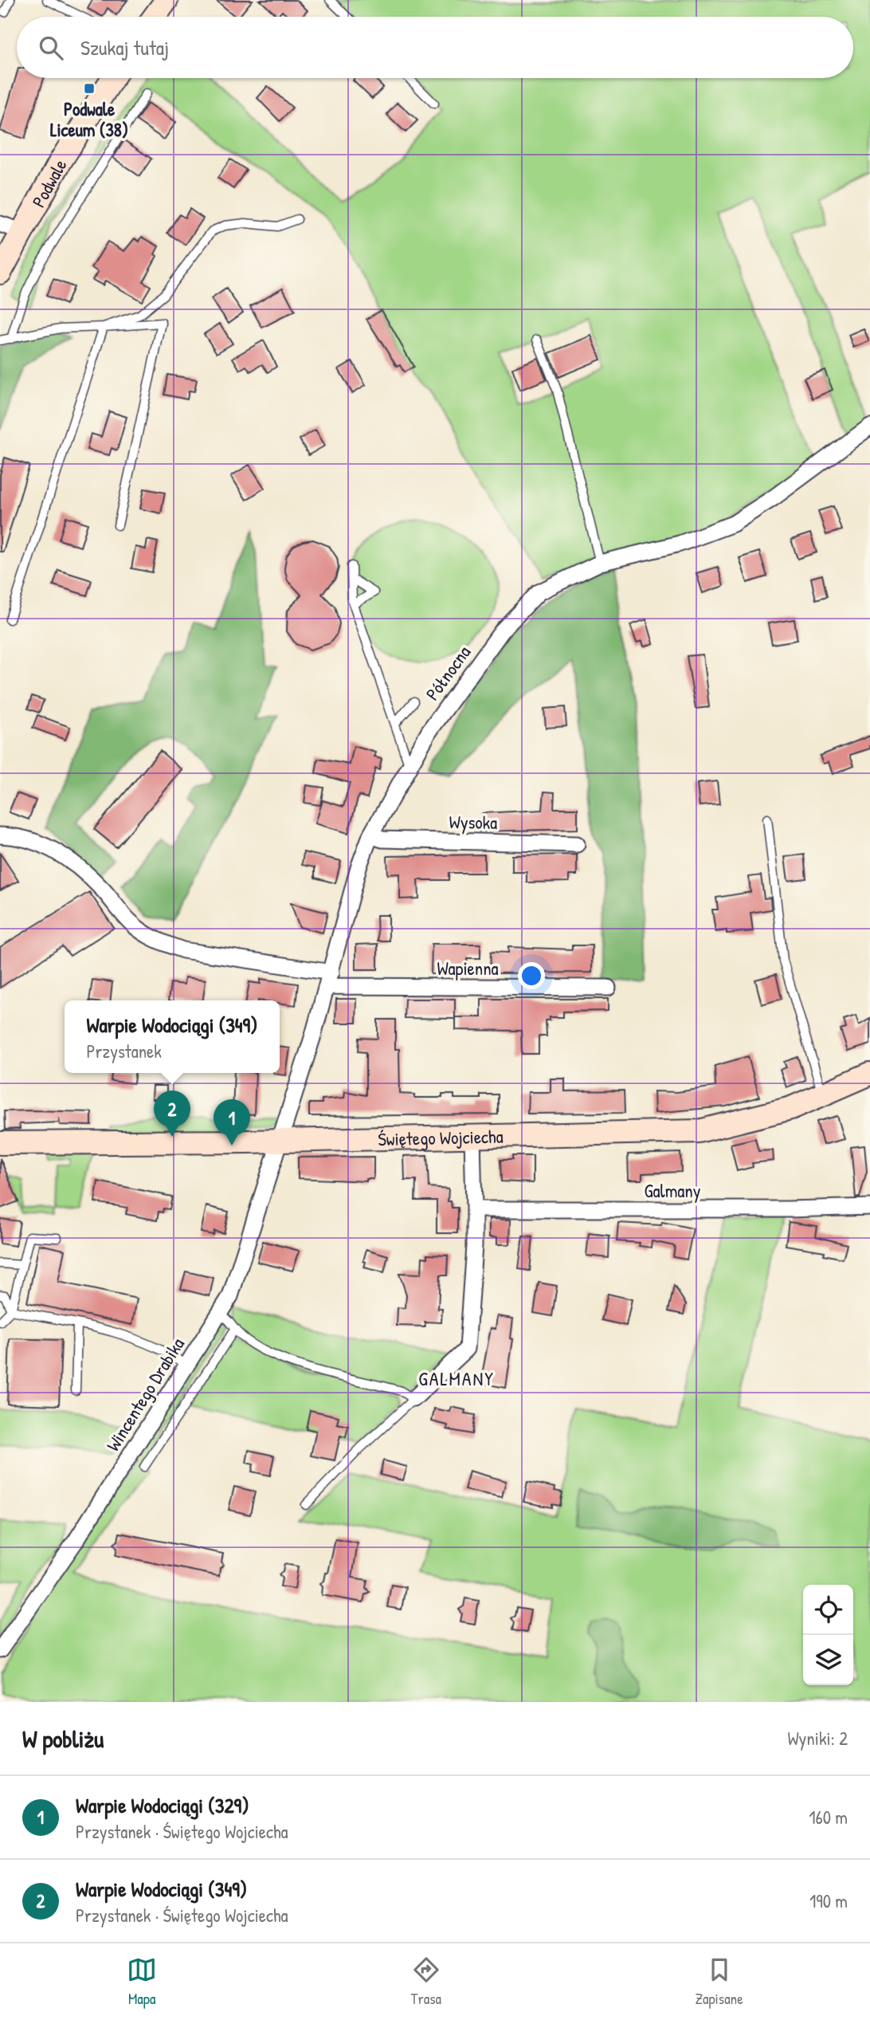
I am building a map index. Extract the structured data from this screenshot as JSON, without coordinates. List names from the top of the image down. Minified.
{"streets":{"street":["Podwale","Północna","Wysoka","Wapienna","Świętego Wojciecha","Galmany","Wincentego Drabika"]},"crossings":[["Północna","Wysoka"],["Północna","Wapienna"],["Północna","Świętego Wojciecha"],["Północna","Wincentego Drabika"],["Świętego Wojciecha","Wincentego Drabika"]],"districts":["GALMANY"],"places":{"transit":["Podwale Liceum (38)"]},"page":{"search":"Szukaj tutaj","popup":["Warpie Wodociągi (349)","Przystanek"],"pins":["2","1"],"heading":["W pobliżu","Wyniki: 2"],"list":[{"mark":"1","name":"Warpie Wodociągi (329)","note":"Przystanek · Świętego Wojciecha","value":"160 m"},{"mark":"2","name":"Warpie Wodociągi (349)","note":"Przystanek · Świętego Wojciecha","value":"190 m"}],"nav":["Mapa","Trasa","Zapisane"]}}
